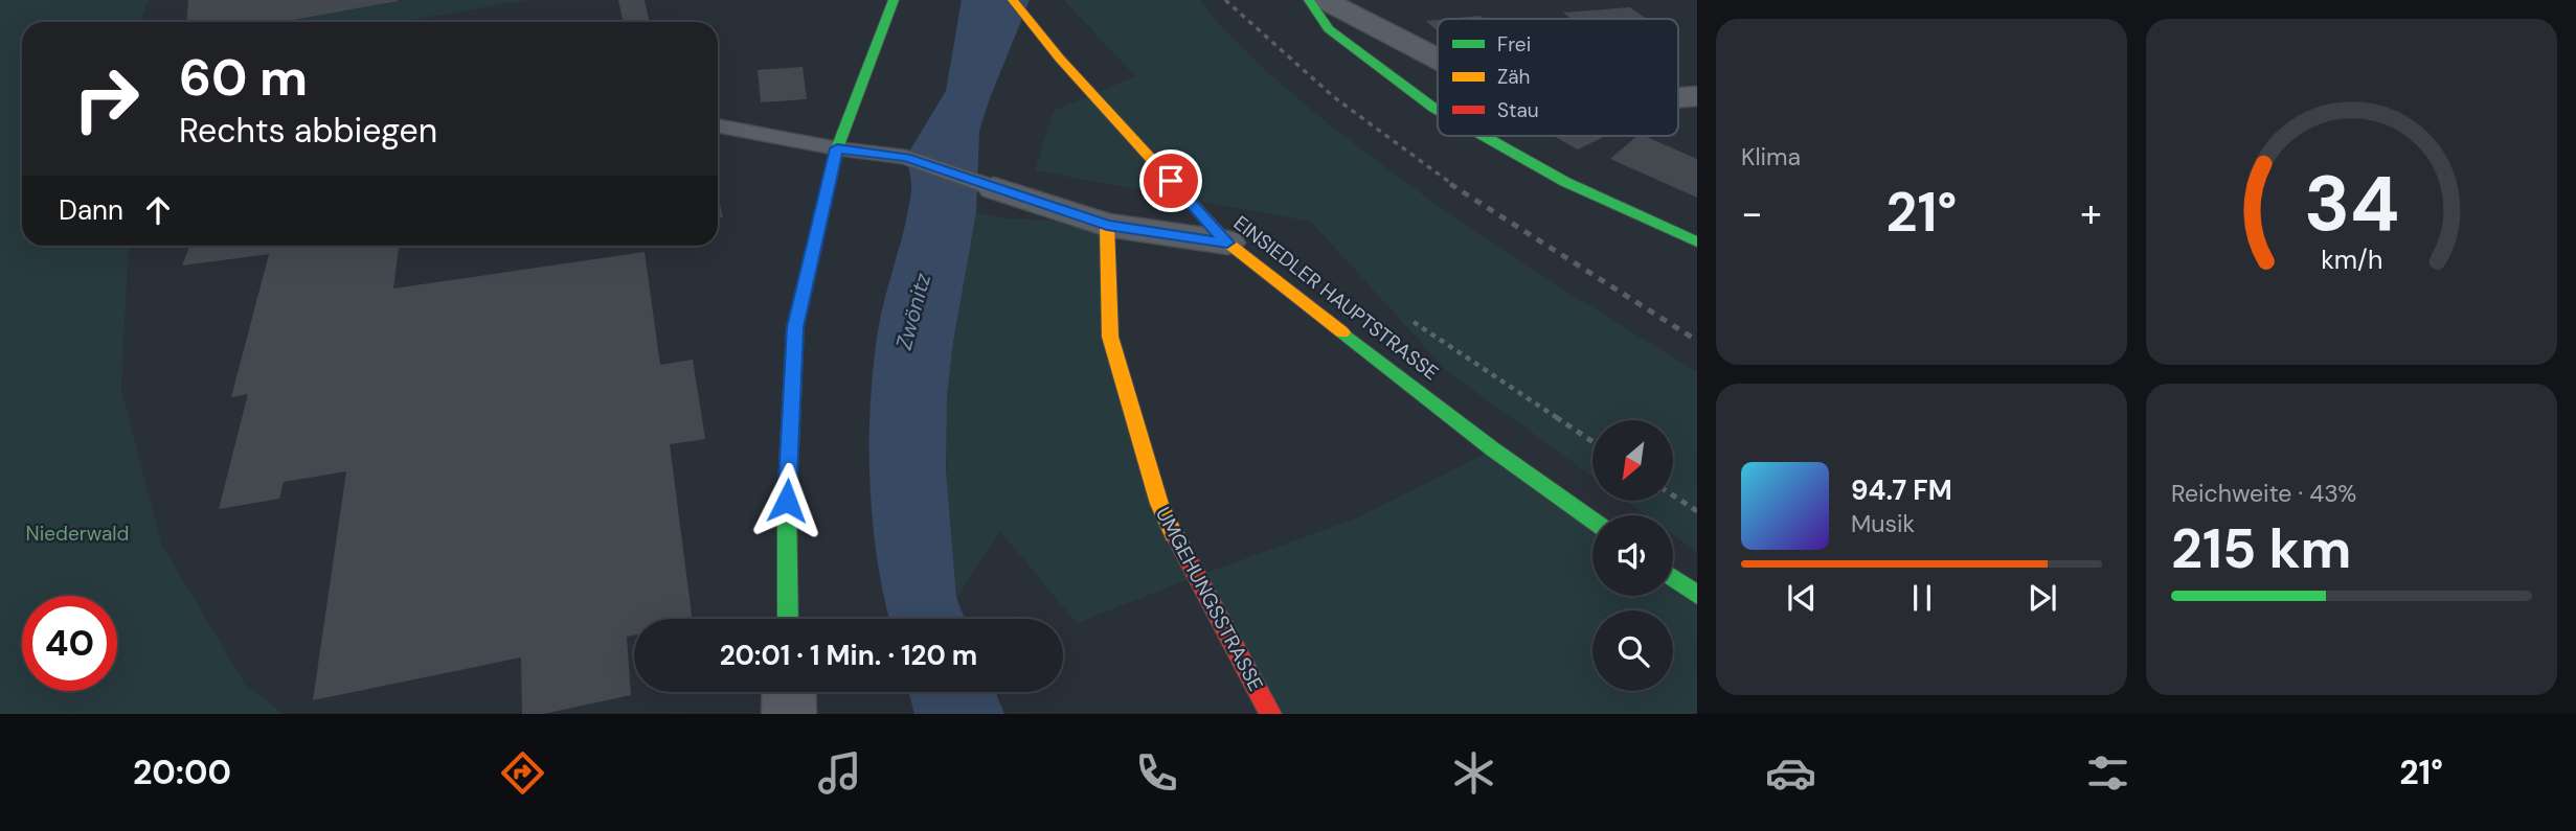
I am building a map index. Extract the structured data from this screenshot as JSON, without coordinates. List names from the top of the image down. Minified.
{"streets":{"street":["EINSIEDLER HAUPTSTRASSE","UMGEHUNGSSTRASSE"]},"water":["Zwönitz"],"parks":["Niederwald"],"legend":["Frei","Zäh","Stau"],"north":"bottom left","page":{"tile":["Klima",["Reichweite · 43%","215 km"]],"turn":["60 m","Rechts abbiegen"],"then":"Dann","heat":["−","21°","+"],"song":["94.7 FM","Musik"],"limit":"40","trip":"20:01 · 1 Min. · 120 m","tabs":["20:00","21°"],"gauge":["34","km/h"]}}
